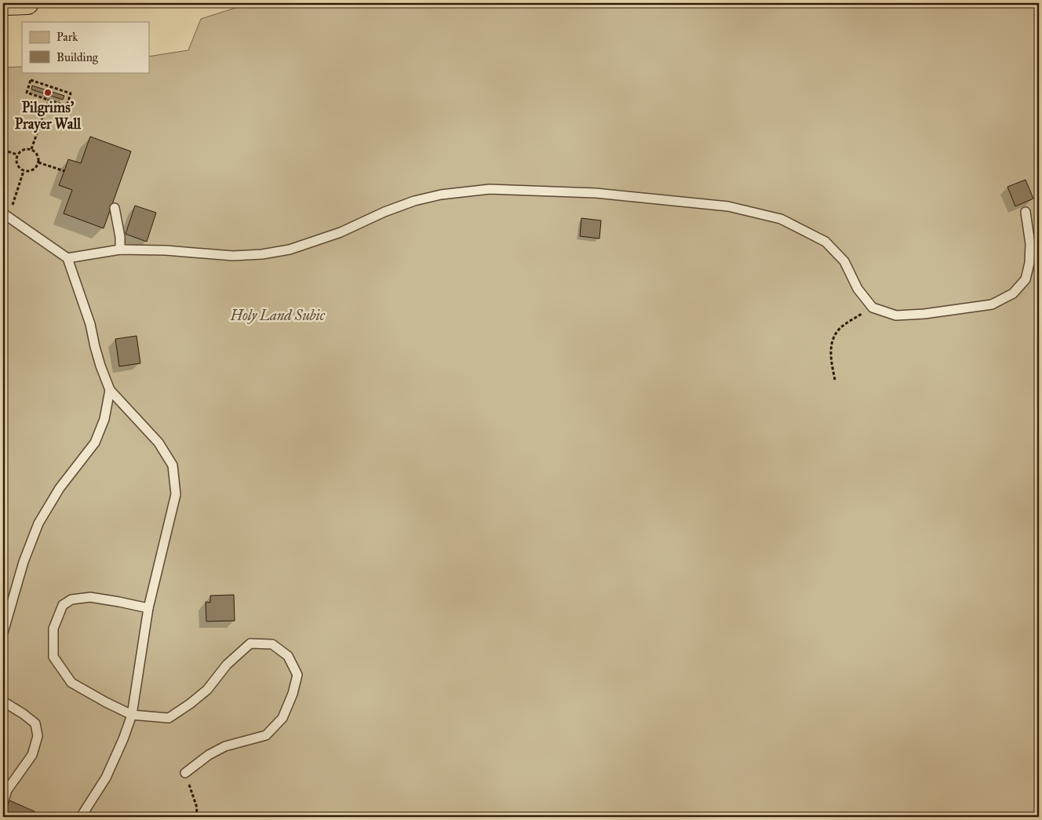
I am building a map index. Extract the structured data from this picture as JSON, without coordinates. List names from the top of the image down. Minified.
{"parks":["Holy Land Subic"],"places":["Pilgrims' Prayer Wall"],"legend":["Park","Building"]}
